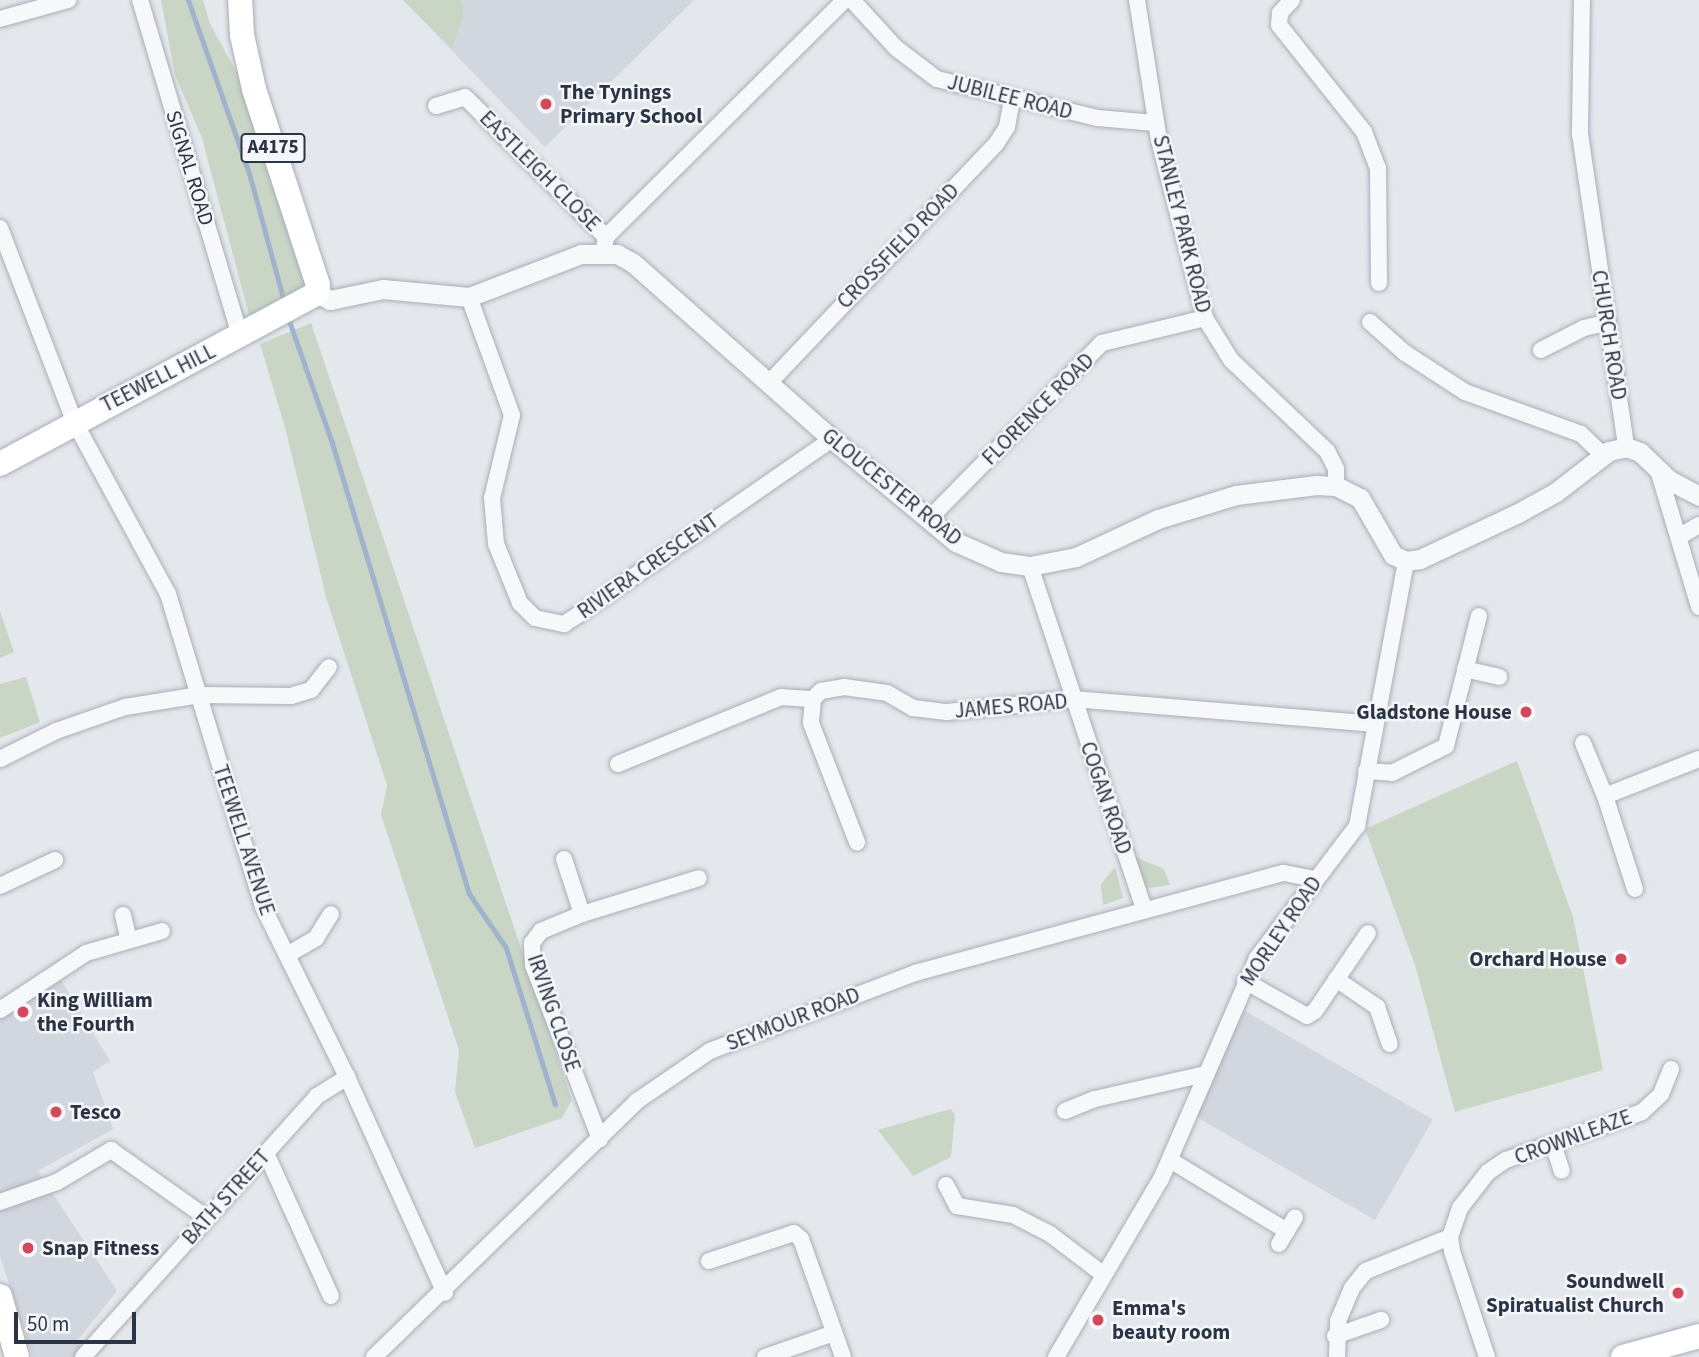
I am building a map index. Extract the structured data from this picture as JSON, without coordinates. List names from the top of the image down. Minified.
{"streets":{"main road":["A4175","TEEWELL HILL"],"street":["JUBILEE ROAD","SIGNAL ROAD","EASTLEIGH CLOSE","STANLEY PARK ROAD","CROSSFIELD ROAD","CHURCH ROAD","FLORENCE ROAD","GLOUCESTER ROAD","RIVIERA CRESCENT","JAMES ROAD","COGAN ROAD","TEEWELL AVENUE","MORLEY ROAD","IRVING CLOSE","SEYMOUR ROAD","CROWNLEAZE","BATH STREET"]},"crossings":[["JUBILEE ROAD","STANLEY PARK ROAD"],["JUBILEE ROAD","CROSSFIELD ROAD"],["A4175","TEEWELL HILL"],["A4175","GLOUCESTER ROAD"],["SIGNAL ROAD","TEEWELL HILL"],["EASTLEIGH CLOSE","GLOUCESTER ROAD"],["STANLEY PARK ROAD","FLORENCE ROAD"],["STANLEY PARK ROAD","GLOUCESTER ROAD"],["CROSSFIELD ROAD","GLOUCESTER ROAD"],["TEEWELL HILL","GLOUCESTER ROAD"],["TEEWELL HILL","TEEWELL AVENUE"],["FLORENCE ROAD","GLOUCESTER ROAD"],["GLOUCESTER ROAD","RIVIERA CRESCENT"],["GLOUCESTER ROAD","COGAN ROAD"],["JAMES ROAD","COGAN ROAD"],["JAMES ROAD","MORLEY ROAD"],["COGAN ROAD","SEYMOUR ROAD"],["TEEWELL AVENUE","SEYMOUR ROAD"],["TEEWELL AVENUE","BATH STREET"],["MORLEY ROAD","SEYMOUR ROAD"],["IRVING CLOSE","SEYMOUR ROAD"]],"places":["The Tynings Primary School","Gladstone House","Orchard House","King William the Fourth","Tesco","Snap Fitness","Soundwell Spiratualist Church","Emma's beauty room"],"scale_bar":"50 m"}
